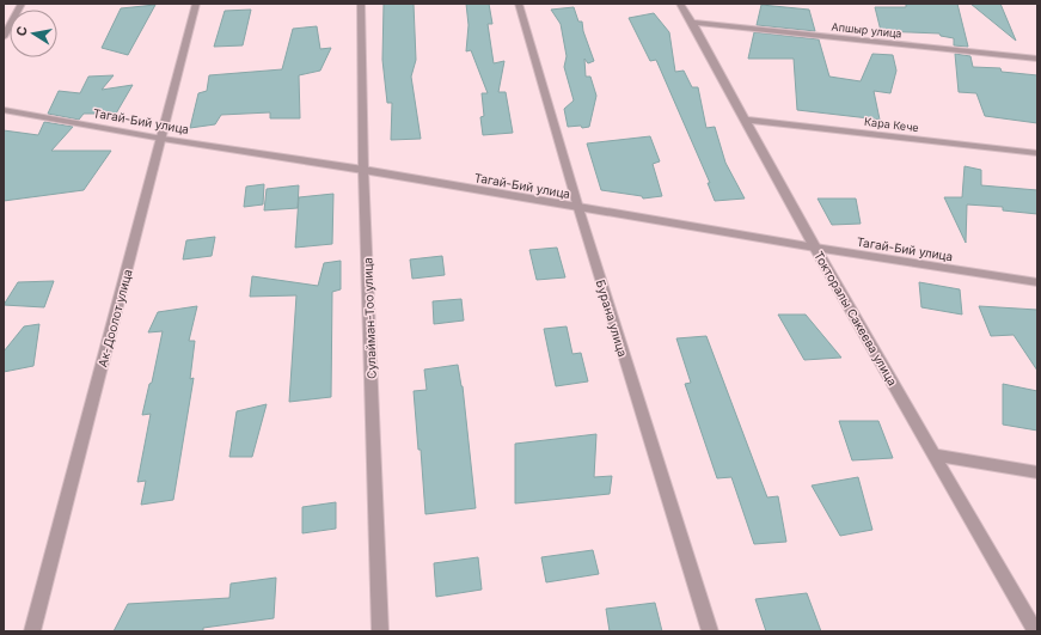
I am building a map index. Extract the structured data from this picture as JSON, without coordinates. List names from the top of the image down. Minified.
{"streets":{"street":["Апшыр улица","Тагай-Бий улица","Кара Кече","Ак-Доолот улица","Сулайман-Тоо улица","Бурана улица","Токторалы Сакеева улица"]},"crossings":[["Апшыр улица","Токторалы Сакеева улица"],["Тагай-Бий улица","Ак-Доолот улица"],["Тагай-Бий улица","Сулайман-Тоо улица"],["Тагай-Бий улица","Бурана улица"],["Тагай-Бий улица","Токторалы Сакеева улица"],["Кара Кече","Токторалы Сакеева улица"]],"north":"left"}
